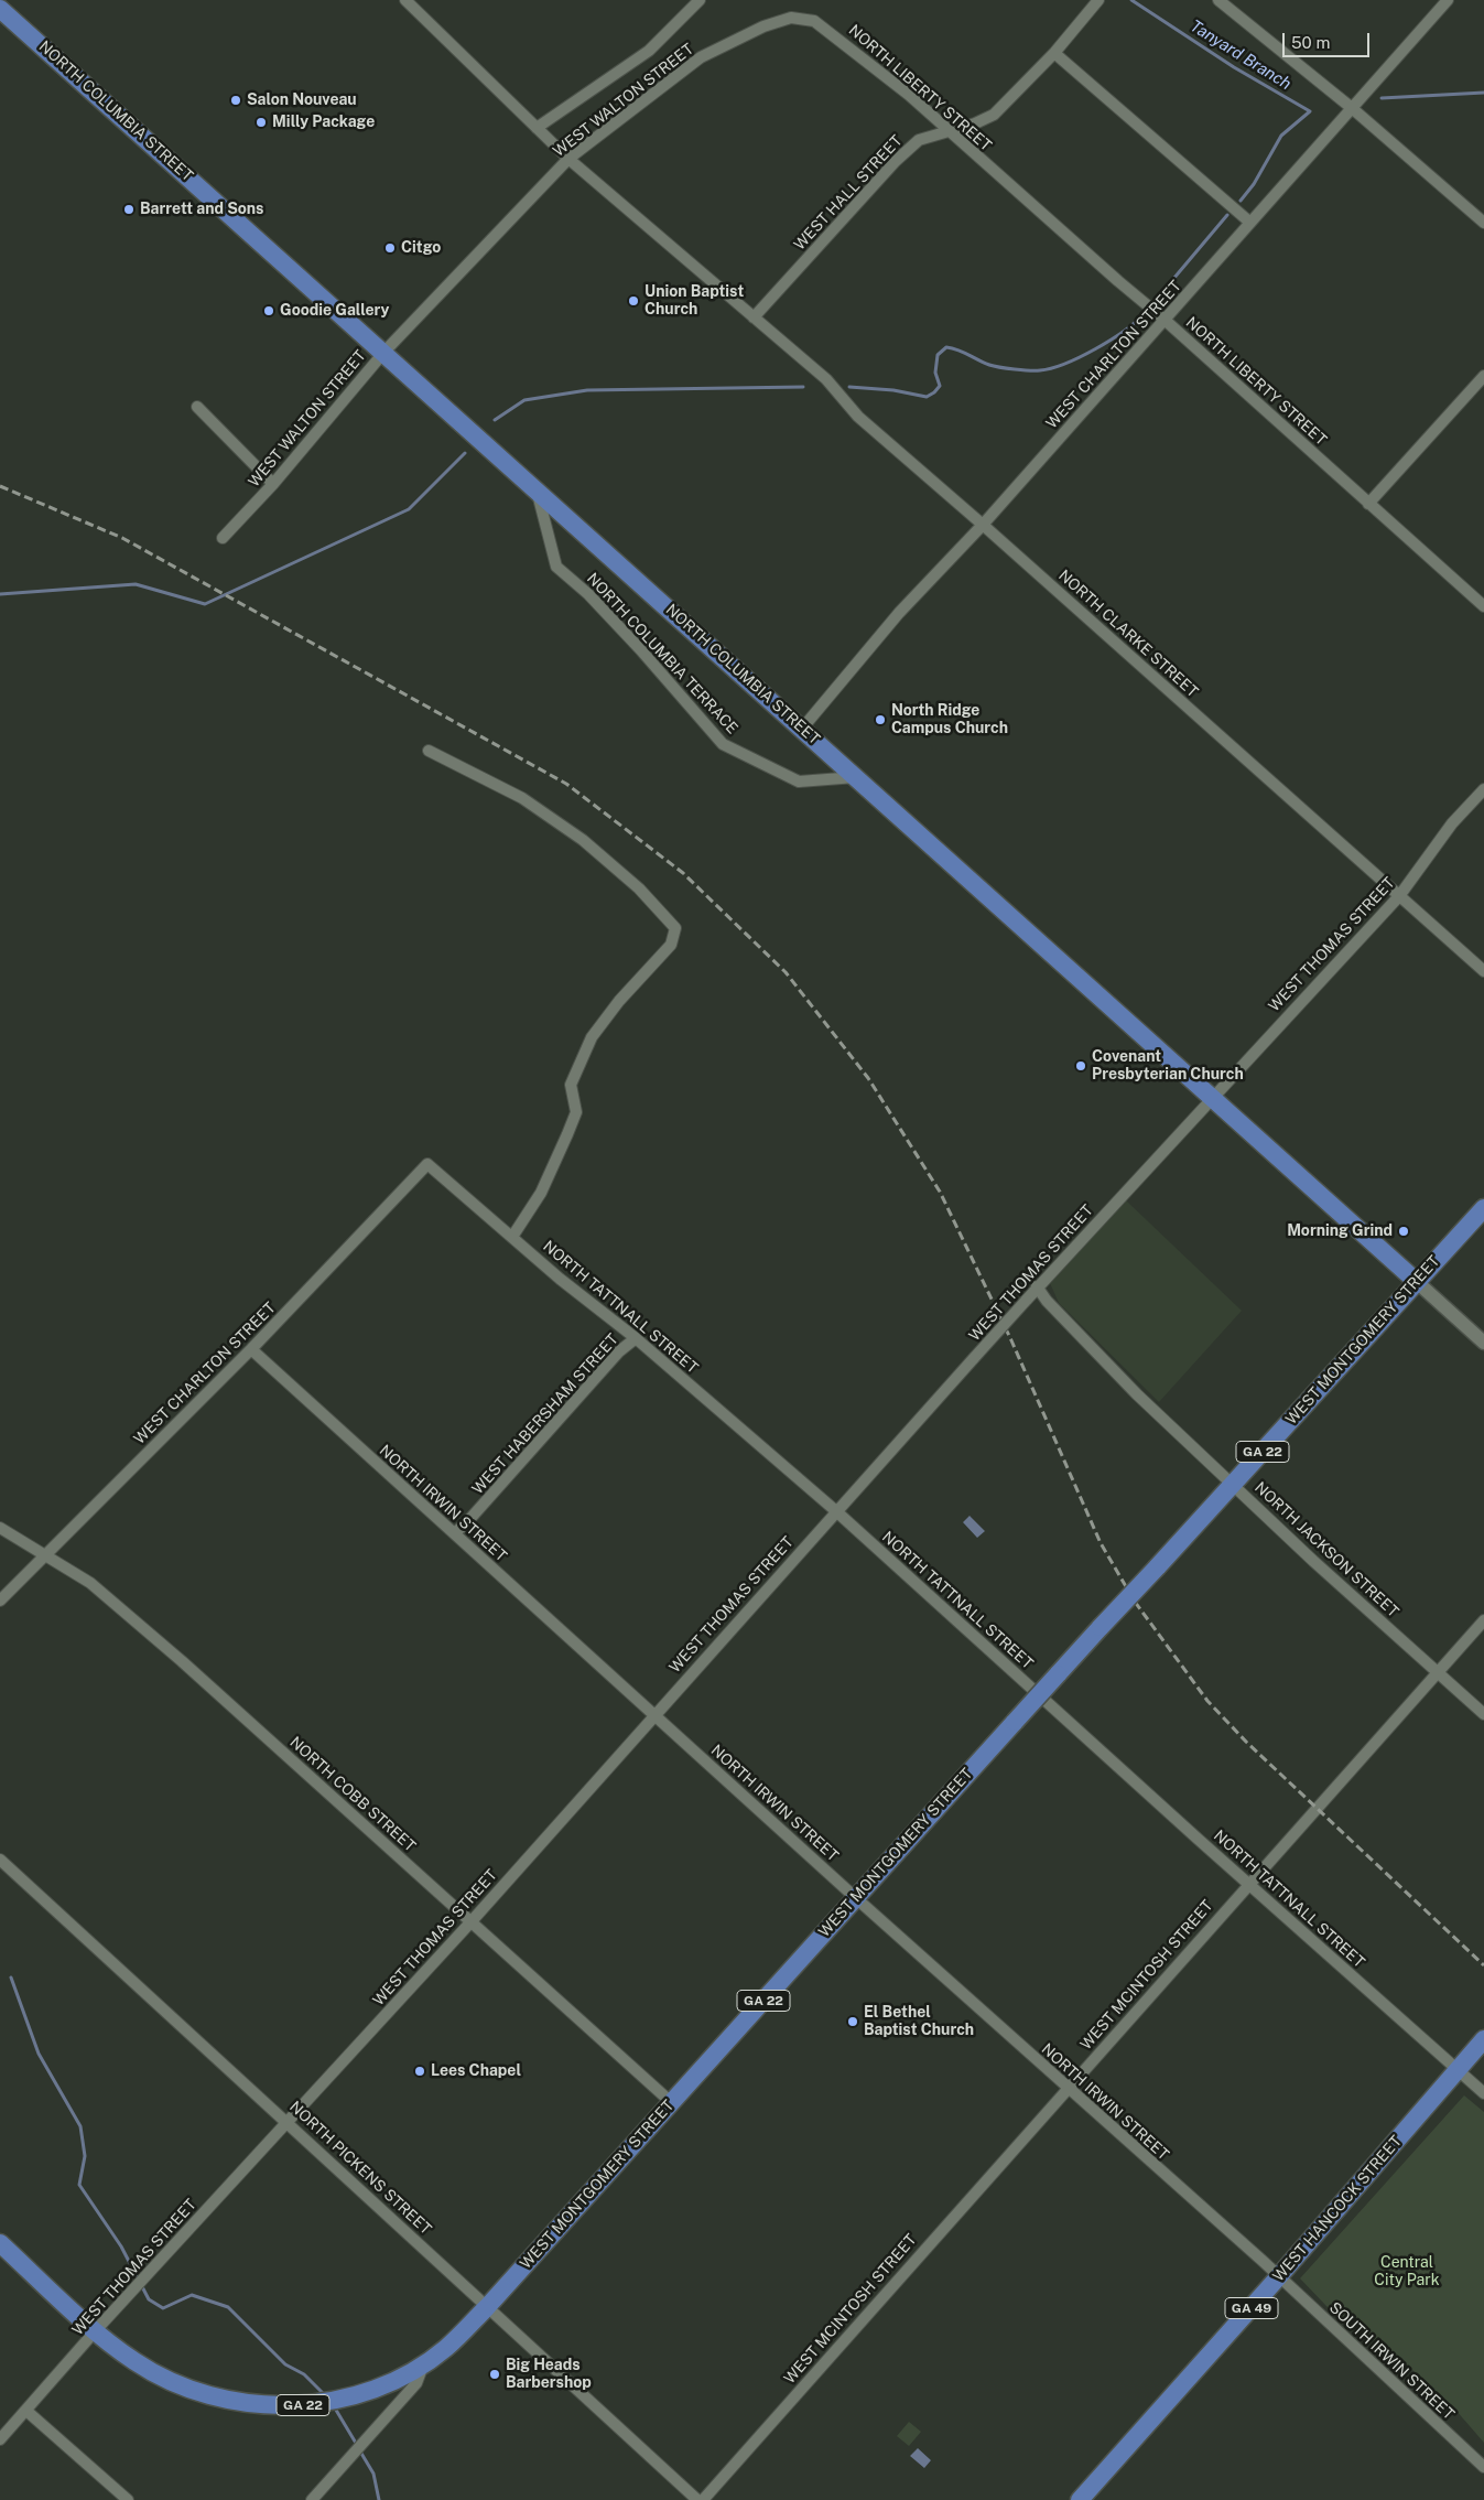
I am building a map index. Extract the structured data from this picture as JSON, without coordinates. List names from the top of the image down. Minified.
{"streets":{"main road":["NORTH COLUMBIA STREET","WEST MONTGOMERY STREET","GA 22","WEST HANCOCK STREET","GA 49"],"street":["NORTH LIBERTY STREET","WEST WALTON STREET","WEST HALL STREET","WEST CHARLTON STREET","NORTH CLARKE STREET","NORTH COLUMBIA TERRACE","WEST THOMAS STREET","NORTH TATTNALL STREET","WEST HABERSHAM STREET","NORTH IRWIN STREET","NORTH JACKSON STREET","NORTH COBB STREET","WEST MCINTOSH STREET","NORTH PICKENS STREET","SOUTH IRWIN STREET"]},"crossings":[["NORTH LIBERTY STREET","WEST WALTON STREET"],["NORTH LIBERTY STREET","WEST HALL STREET"],["NORTH LIBERTY STREET","WEST CHARLTON STREET"],["WEST WALTON STREET","NORTH COLUMBIA STREET"],["WEST WALTON STREET","NORTH CLARKE STREET"],["NORTH COLUMBIA STREET","WEST CHARLTON STREET"],["NORTH COLUMBIA STREET","NORTH COLUMBIA TERRACE"],["NORTH COLUMBIA STREET","WEST THOMAS STREET"],["NORTH COLUMBIA STREET","WEST MONTGOMERY STREET"],["WEST HALL STREET","NORTH CLARKE STREET"],["WEST CHARLTON STREET","NORTH CLARKE STREET"],["WEST CHARLTON STREET","NORTH TATTNALL STREET"],["WEST CHARLTON STREET","NORTH IRWIN STREET"],["WEST CHARLTON STREET","NORTH COBB STREET"],["NORTH CLARKE STREET","WEST THOMAS STREET"],["WEST THOMAS STREET","NORTH TATTNALL STREET"],["WEST THOMAS STREET","GA 22"],["WEST THOMAS STREET","NORTH IRWIN STREET"],["WEST THOMAS STREET","NORTH JACKSON STREET"],["WEST THOMAS STREET","NORTH COBB STREET"],["WEST THOMAS STREET","NORTH PICKENS STREET"],["NORTH TATTNALL STREET","WEST HABERSHAM STREET"],["NORTH TATTNALL STREET","WEST MCINTOSH STREET"],["NORTH TATTNALL STREET","WEST HANCOCK STREET"],["WEST MONTGOMERY STREET","GA 22"],["WEST MONTGOMERY STREET","NORTH IRWIN STREET"],["WEST MONTGOMERY STREET","NORTH JACKSON STREET"],["WEST MONTGOMERY STREET","NORTH COBB STREET"],["WEST MONTGOMERY STREET","NORTH PICKENS STREET"],["WEST HABERSHAM STREET","NORTH IRWIN STREET"],["NORTH IRWIN STREET","WEST MCINTOSH STREET"],["NORTH IRWIN STREET","WEST HANCOCK STREET"],["NORTH IRWIN STREET","SOUTH IRWIN STREET"],["NORTH JACKSON STREET","WEST MCINTOSH STREET"],["WEST MCINTOSH STREET","NORTH PICKENS STREET"],["WEST HANCOCK STREET","SOUTH IRWIN STREET"]],"water":["Tanyard Branch"],"parks":["Central City Park"],"places":["Salon Nouveau","Milly Package","Barrett and Sons","Citgo","Union Baptist Church","Goodie Gallery","North Ridge Campus Church","Covenant Presbyterian Church","Morning Grind","El Bethel Baptist Church","Lees Chapel","Big Heads Barbershop"],"scale_bar":"50 m"}
